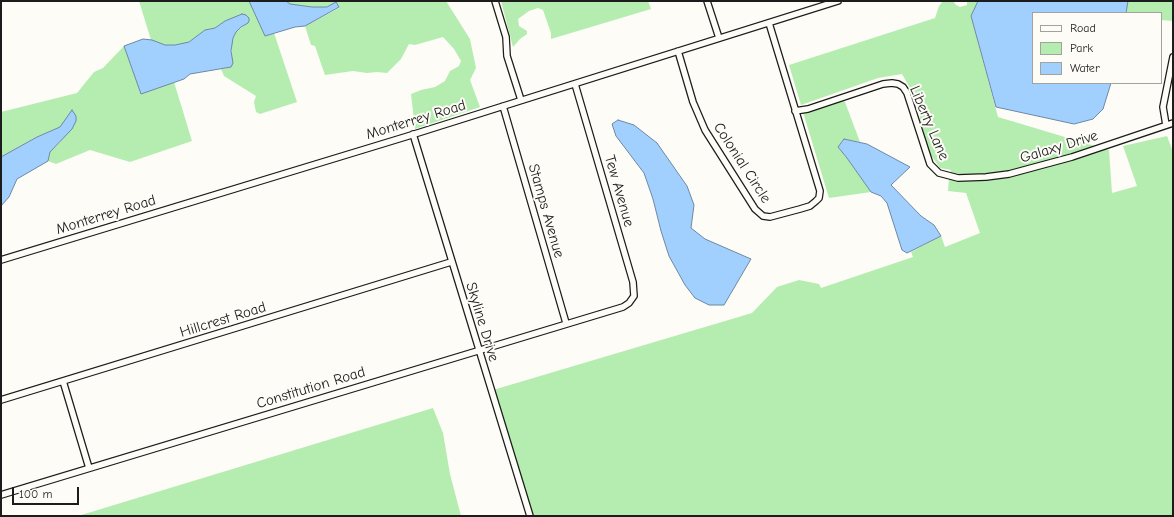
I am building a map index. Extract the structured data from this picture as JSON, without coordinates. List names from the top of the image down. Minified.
{"streets":{"street":["Monterrey Road","Liberty Lane","Galaxy Drive","Colonial Circle","Tew Avenue","Stamps Avenue","Hillcrest Road","Skyline Drive","Constitution Road"]},"crossings":[["Monterrey Road","Colonial Circle"],["Monterrey Road","Tew Avenue"],["Monterrey Road","Stamps Avenue"],["Monterrey Road","Skyline Drive"],["Liberty Lane","Galaxy Drive"],["Liberty Lane","Colonial Circle"],["Tew Avenue","Constitution Road"],["Stamps Avenue","Constitution Road"],["Hillcrest Road","Skyline Drive"],["Skyline Drive","Constitution Road"]],"legend":["Road","Park","Water"],"scale_bar":"100 m"}
